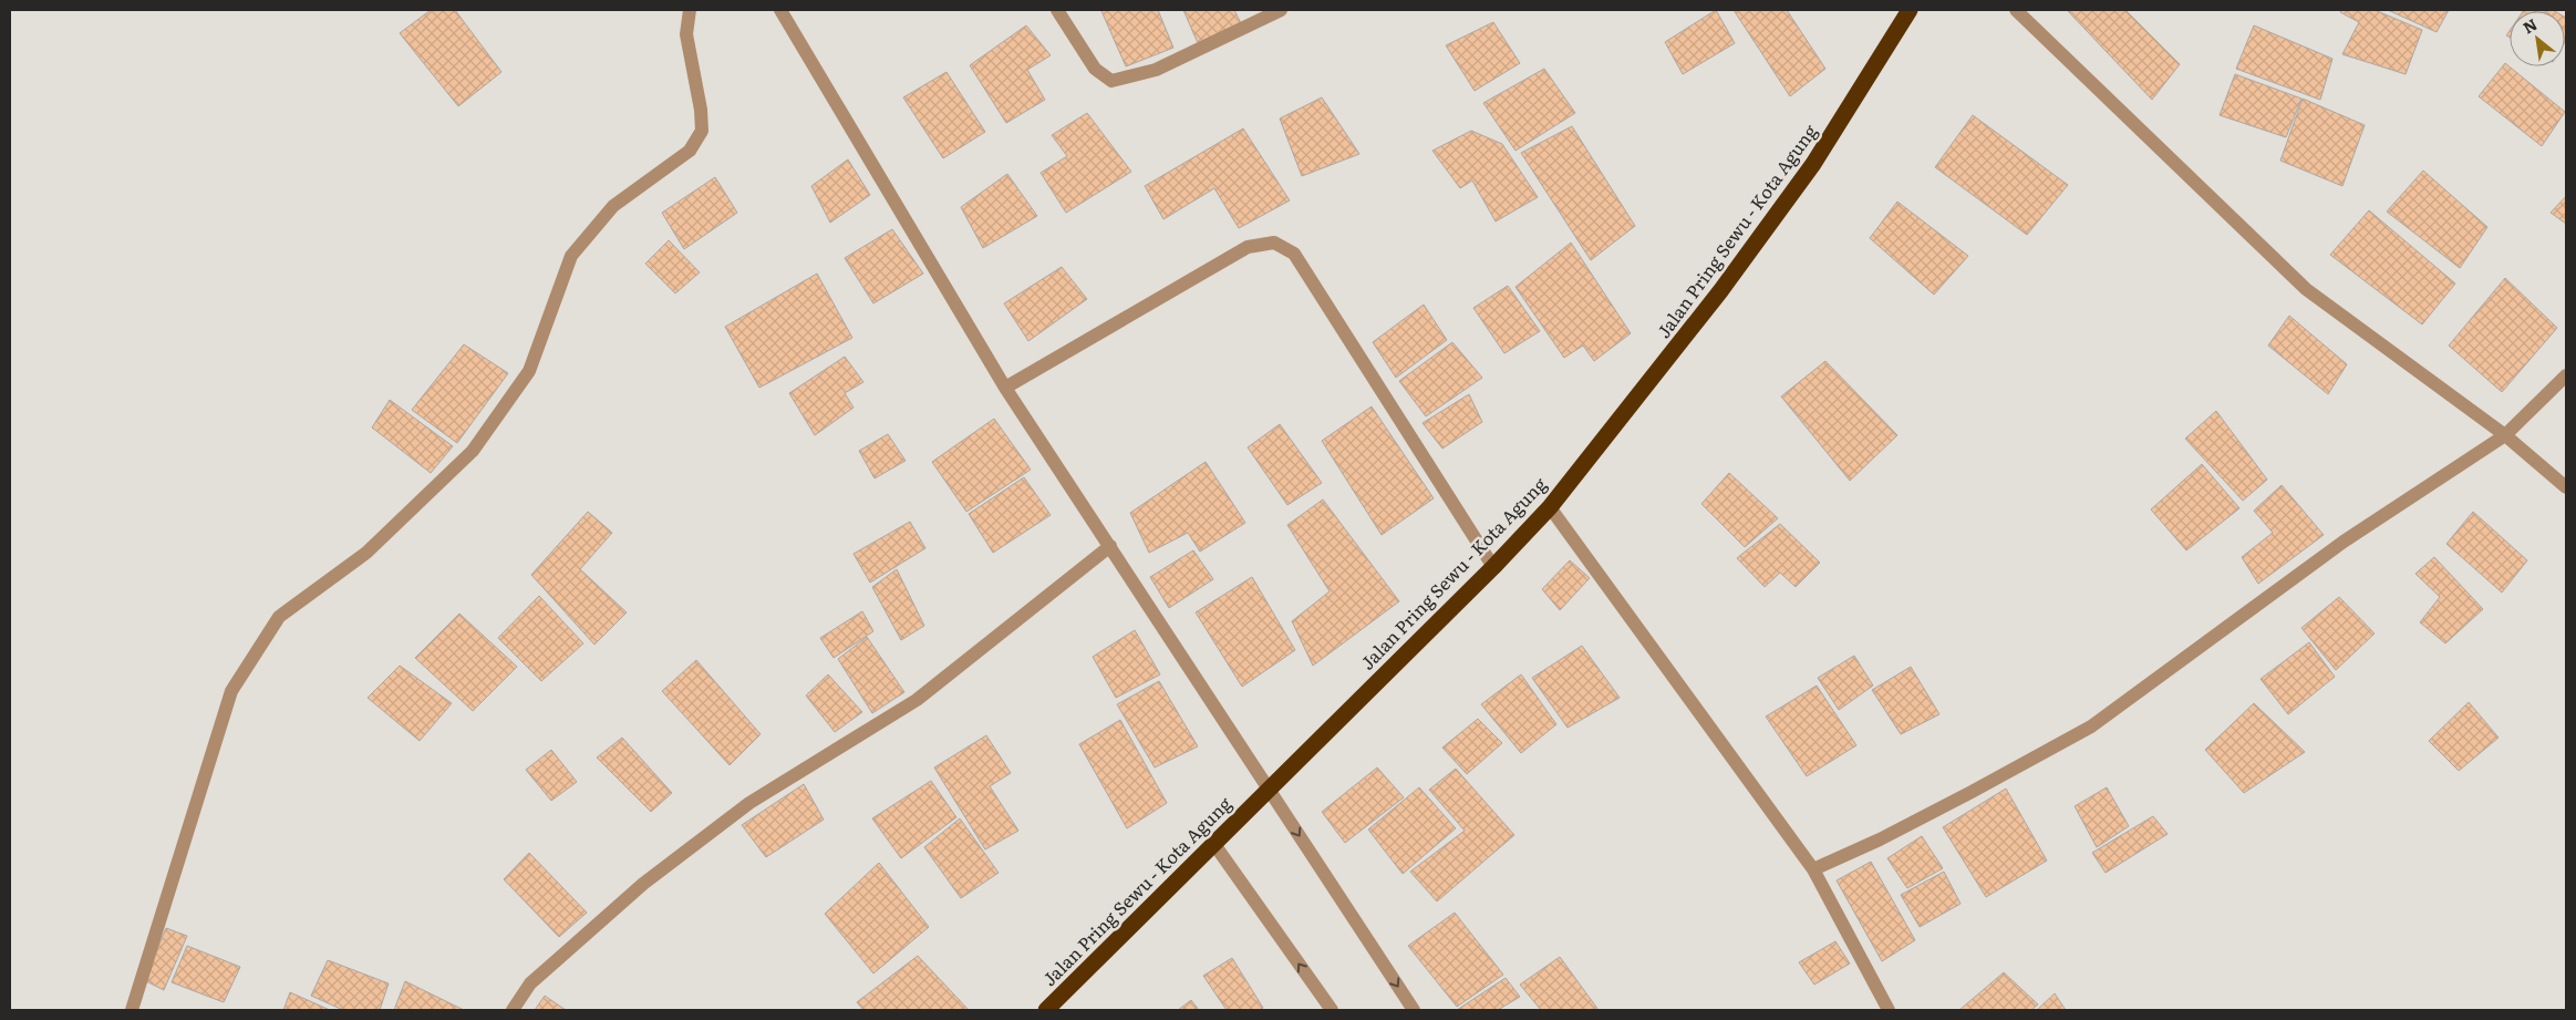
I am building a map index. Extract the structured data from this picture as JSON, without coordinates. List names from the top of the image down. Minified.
{"streets":{"highway":["Jalan Pring Sewu - Kota Agung"]},"north":"top left"}
